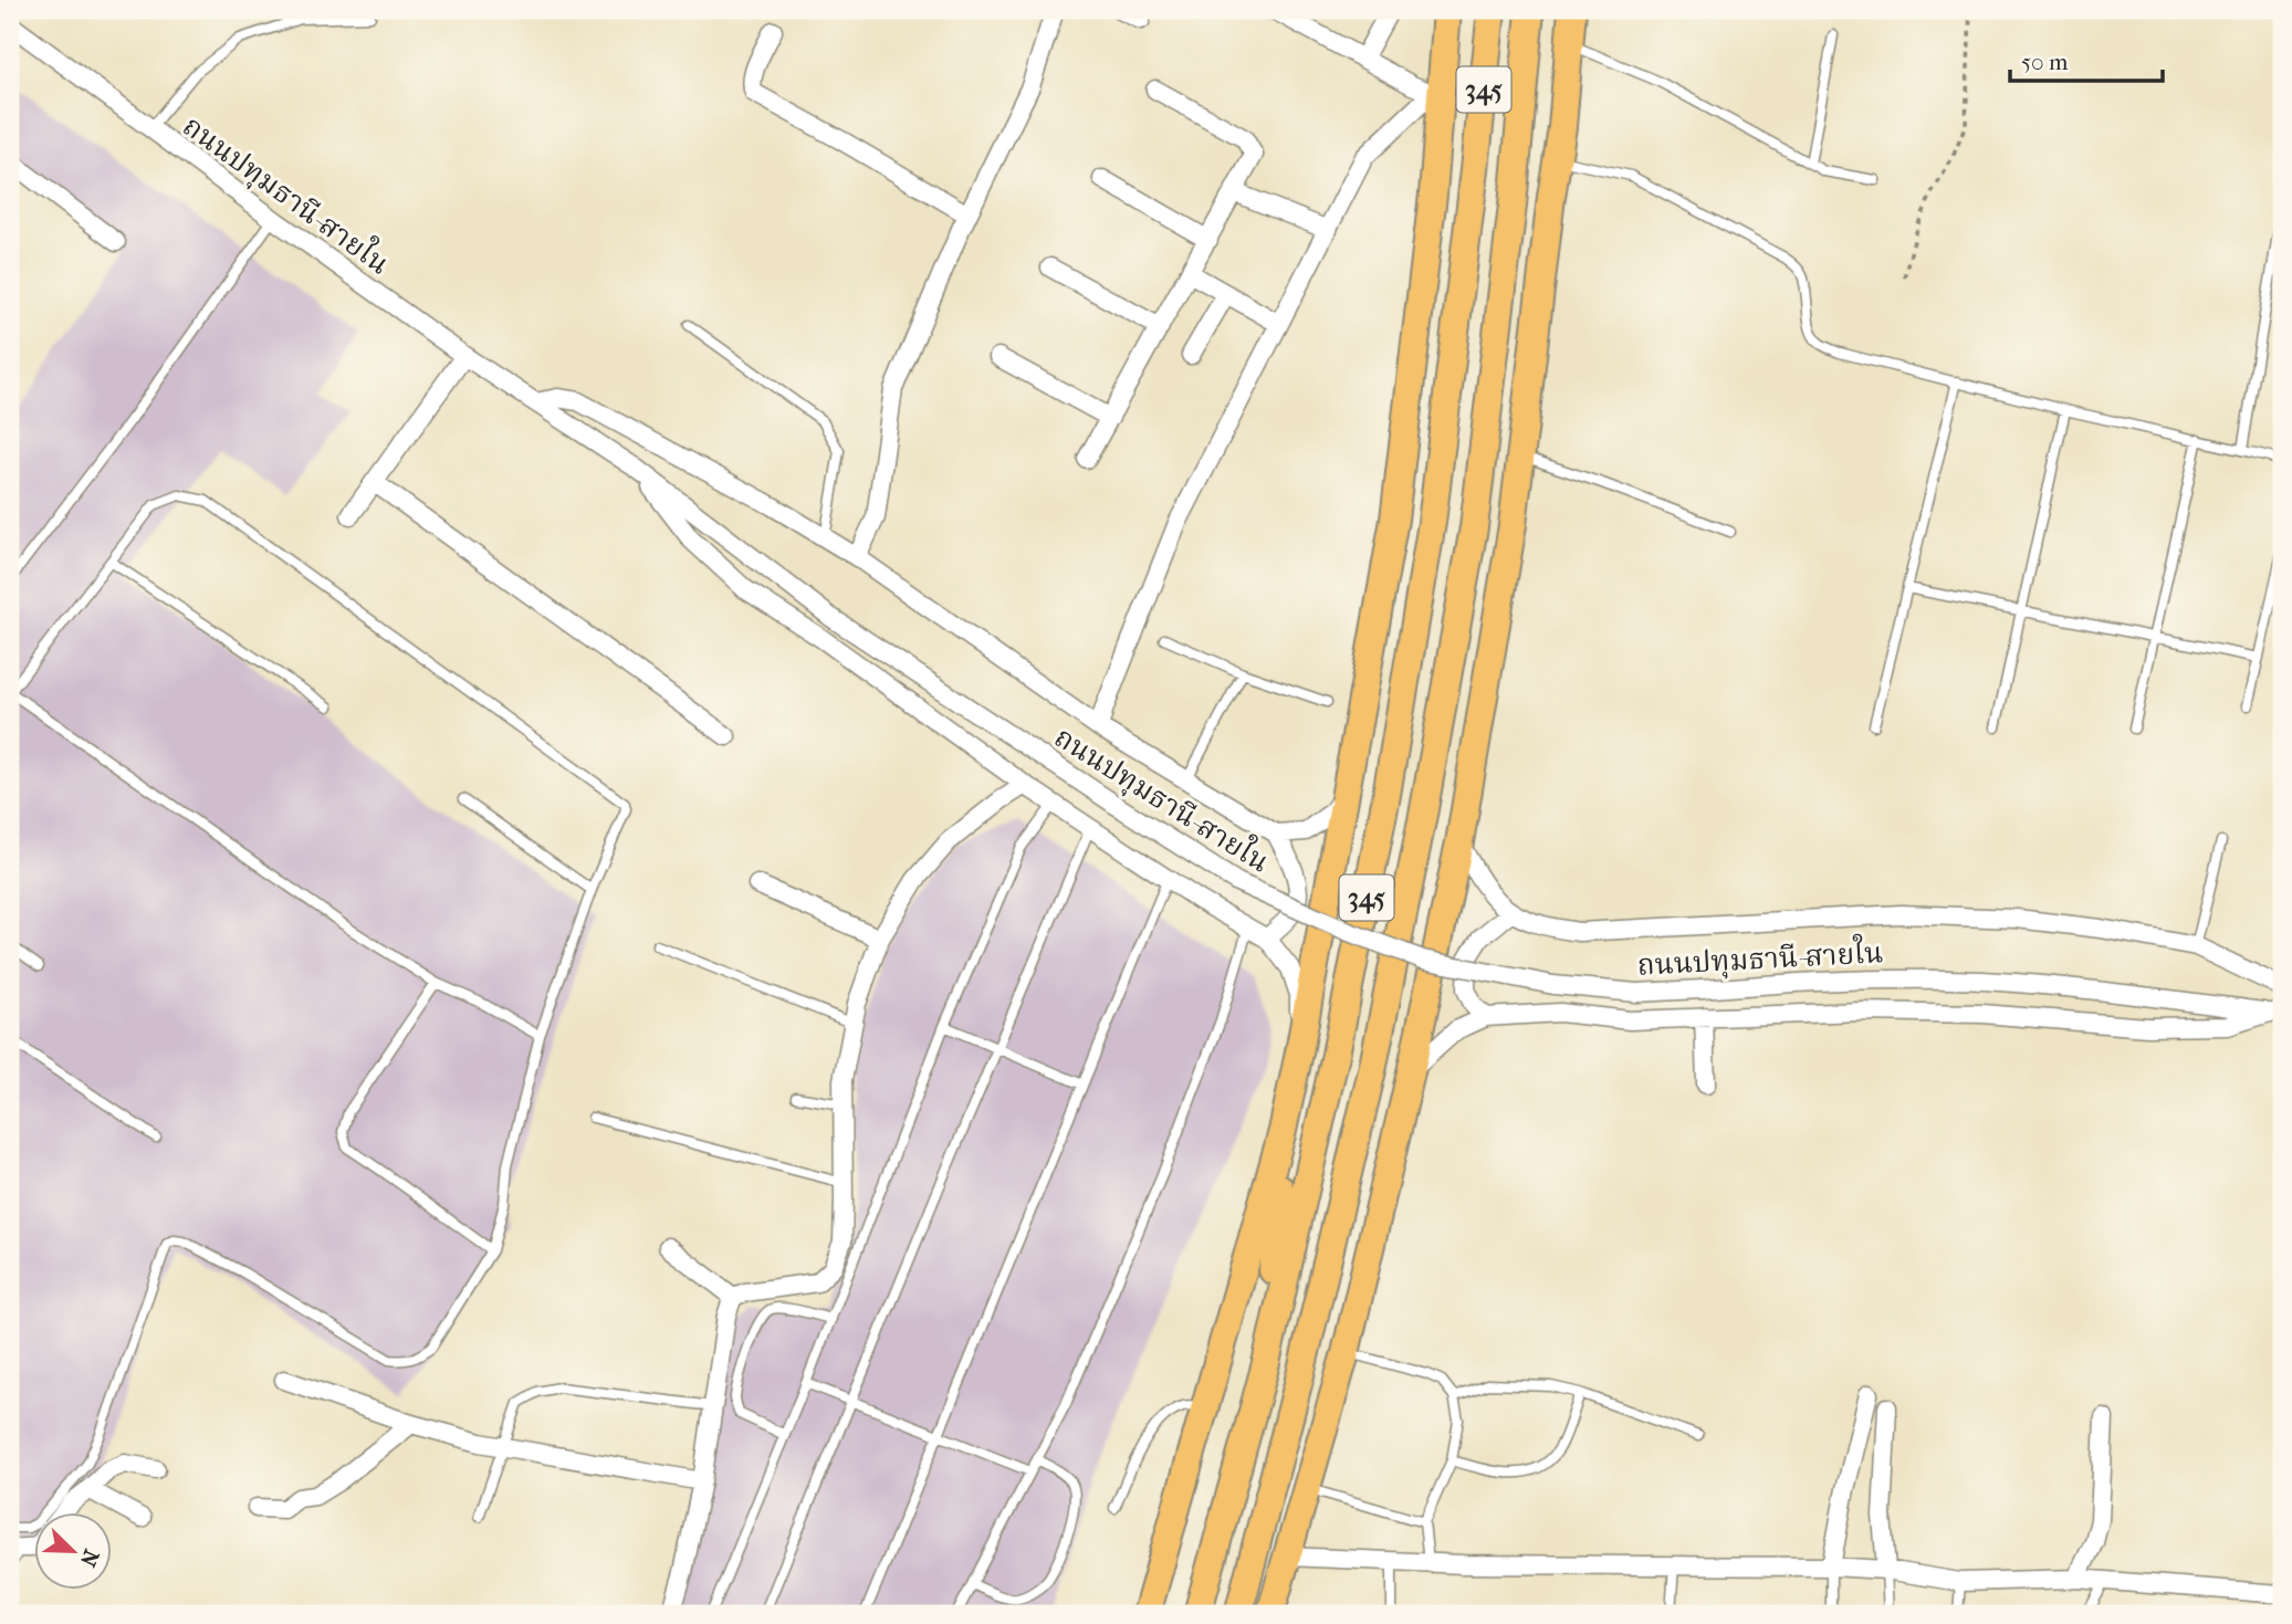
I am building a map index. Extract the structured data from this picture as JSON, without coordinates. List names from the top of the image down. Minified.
{"streets":{"main road":["345"],"street":["ถนนปทุมธานี-สายใน"]},"scale_bar":"50 m","north":"bottom right"}
